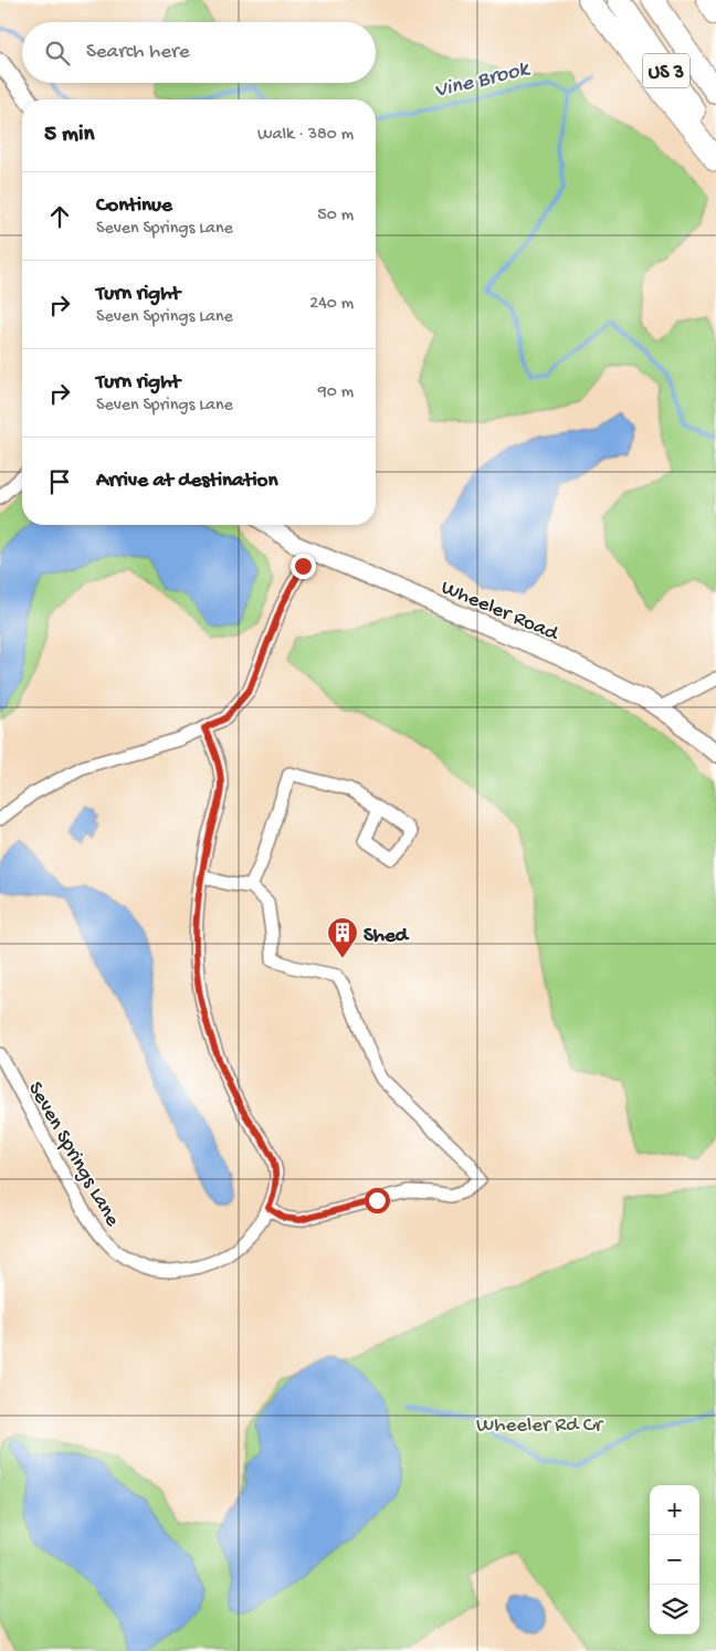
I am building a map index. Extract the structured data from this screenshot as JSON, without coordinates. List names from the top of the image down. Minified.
{"streets":{"highway":["US 3"],"main road":["Wheeler Road"],"street":["Seven Springs Lane"]},"water":["Vine Brook"],"parks":["Wheeler Rd Cr"],"places":{"building":["Shed"]},"page":{"search":"Search here","heading":["5 min","Walk · 380 m"],"list":[["Continue","Seven Springs Lane","50 m"],["Turn right","Seven Springs Lane","240 m"],["Turn right","Seven Springs Lane","90 m"],"Arrive at destination"],"map_buttons":["+","−"]}}
